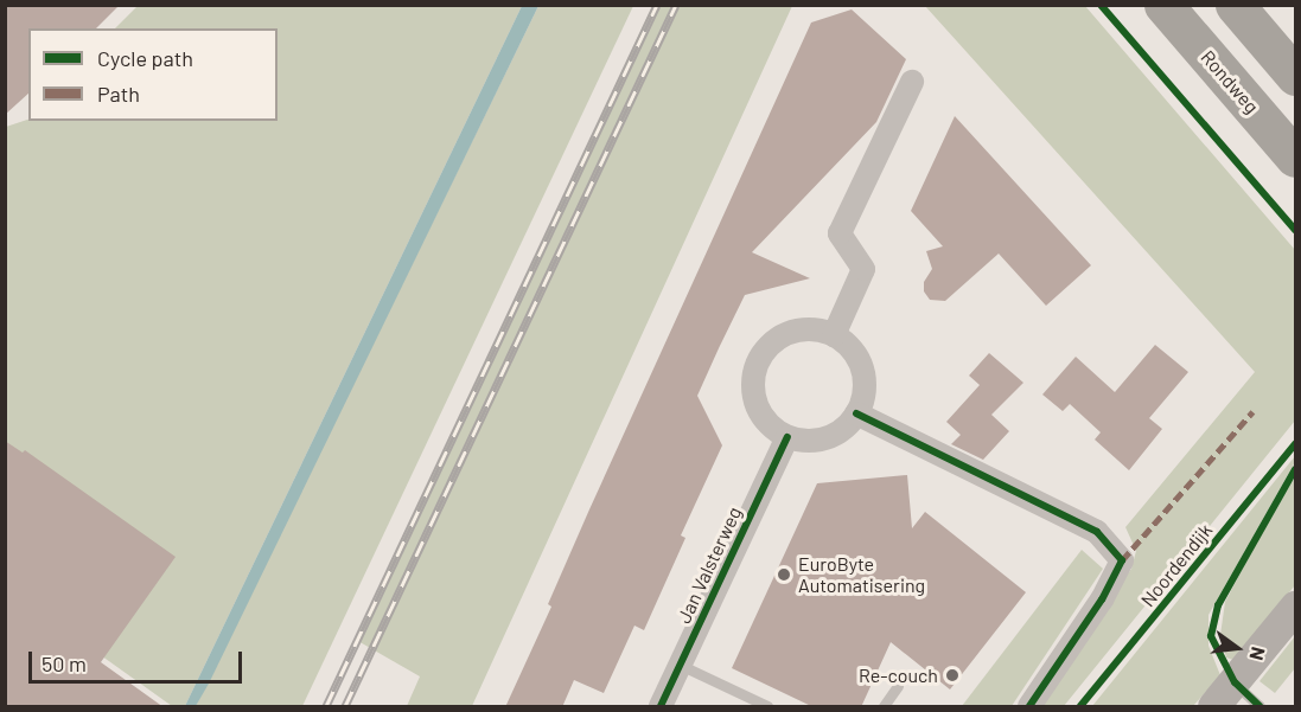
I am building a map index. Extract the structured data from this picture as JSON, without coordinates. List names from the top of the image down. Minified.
{"streets":{"highway":["Rondweg"],"street":["Jan Valsterweg","Noordendijk"]},"crossings":[["Jan Valsterweg","Noordendijk"]],"places":["EuroByte Automatisering","Re-couch"],"legend":["Cycle path","Path"],"scale_bar":"50 m","north":"right"}
